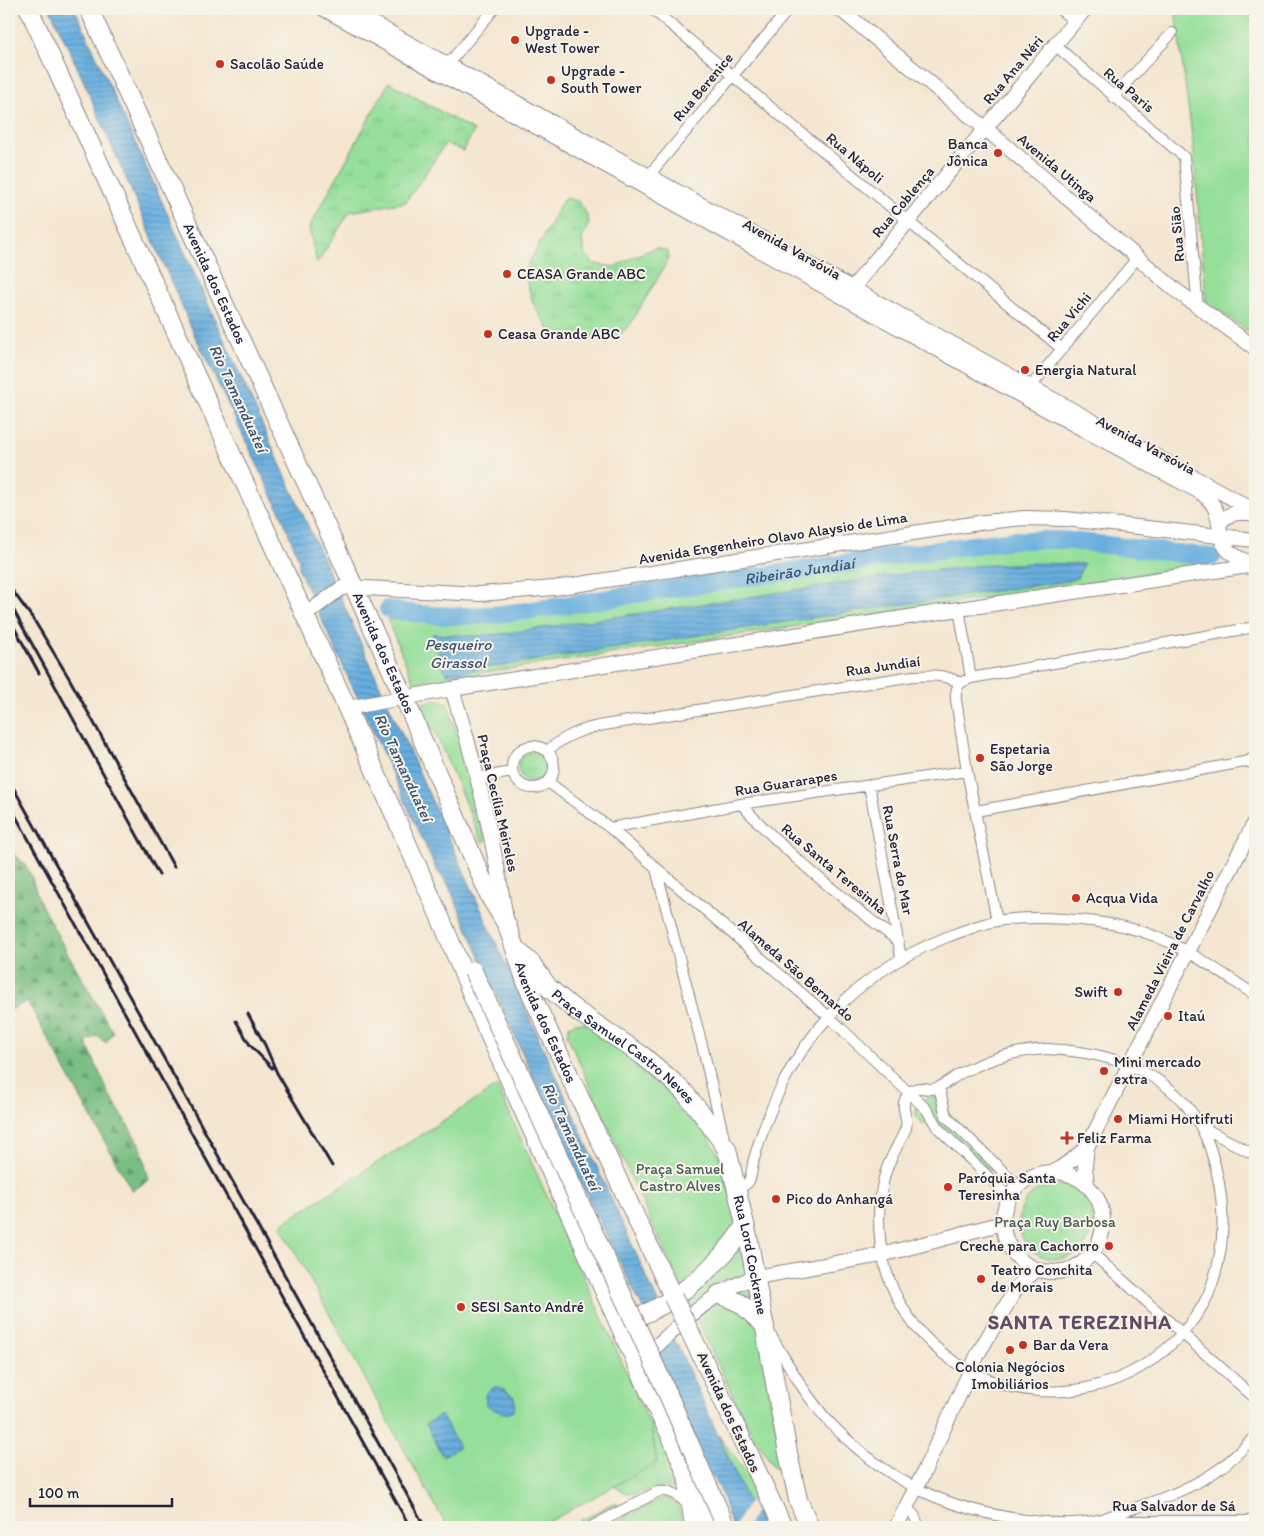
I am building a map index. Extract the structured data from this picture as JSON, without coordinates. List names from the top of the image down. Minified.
{"streets":{"highway":["Avenida dos Estados","Praça Samuel Castro Neves","Rua Lord Cockrane"],"main road":["Rua Ana Néri","Avenida Utinga","Rua Coblença","Avenida Varsóvia","Avenida Engenheiro Olavo Alaysio de Lima","Praça Cecília Meireles","Alameda Vieira de Carvalho"],"street":["Rua Berenice","Rua Paris","Rua Nápoli","Rua Sião","Rua Vichi","Rua Jundiaí","Rua Guararapes","Rua Serra do Mar","Rua Santa Teresinha","Alameda São Bernardo","Rua Salvador de Sá"]},"crossings":[["Rua Ana Néri","Rua Paris"],["Rua Ana Néri","Avenida Utinga"],["Rua Ana Néri","Rua Coblença"],["Rua Berenice","Rua Nápoli"],["Rua Berenice","Avenida Varsóvia"],["Rua Paris","Rua Sião"],["Rua Nápoli","Rua Coblença"],["Rua Nápoli","Rua Vichi"],["Avenida Utinga","Rua Coblença"],["Avenida Utinga","Rua Sião"],["Avenida Utinga","Rua Vichi"],["Rua Coblença","Avenida Varsóvia"],["Avenida Varsóvia","Rua Vichi"],["Avenida Varsóvia","Avenida Engenheiro Olavo Alaysio de Lima"],["Avenida dos Estados","Avenida Engenheiro Olavo Alaysio de Lima"],["Avenida dos Estados","Praça Cecília Meireles"],["Avenida dos Estados","Praça Samuel Castro Neves"],["Rua Jundiaí","Alameda São Bernardo"],["Rua Guararapes","Rua Serra do Mar"],["Rua Guararapes","Rua Santa Teresinha"],["Rua Guararapes","Alameda São Bernardo"],["Rua Serra do Mar","Rua Santa Teresinha"],["Alameda Vieira de Carvalho","Alameda São Bernardo"],["Alameda São Bernardo","Rua Lord Cockrane"],["Praça Samuel Castro Neves","Rua Lord Cockrane"]],"districts":["SANTA TEREZINHA"],"water":["Rio Tamanduateí","Ribeirão Jundiaí","Pesqueiro Girassol"],"parks":["Praça Samuel Castro Alves","Praça Ruy Barbosa"],"places":{"other":["Upgrade - West Tower","Sacolão Saúde","Upgrade - South Tower","Banca Jônica","CEASA Grande ABC","Ceasa Grande ABC","Energia Natural","Espetaria São Jorge","Acqua Vida","Swift","Itaú","Mini mercado extra","Miami Hortifruti","Paróquia Santa Teresinha","Pico do Anhangá","Creche para Cachorro","Teatro Conchita de Morais","SESI Santo André","Bar da Vera","Colonia Negócios Imobiliários"],"health":["Feliz Farma"]},"scale_bar":"100 m"}
